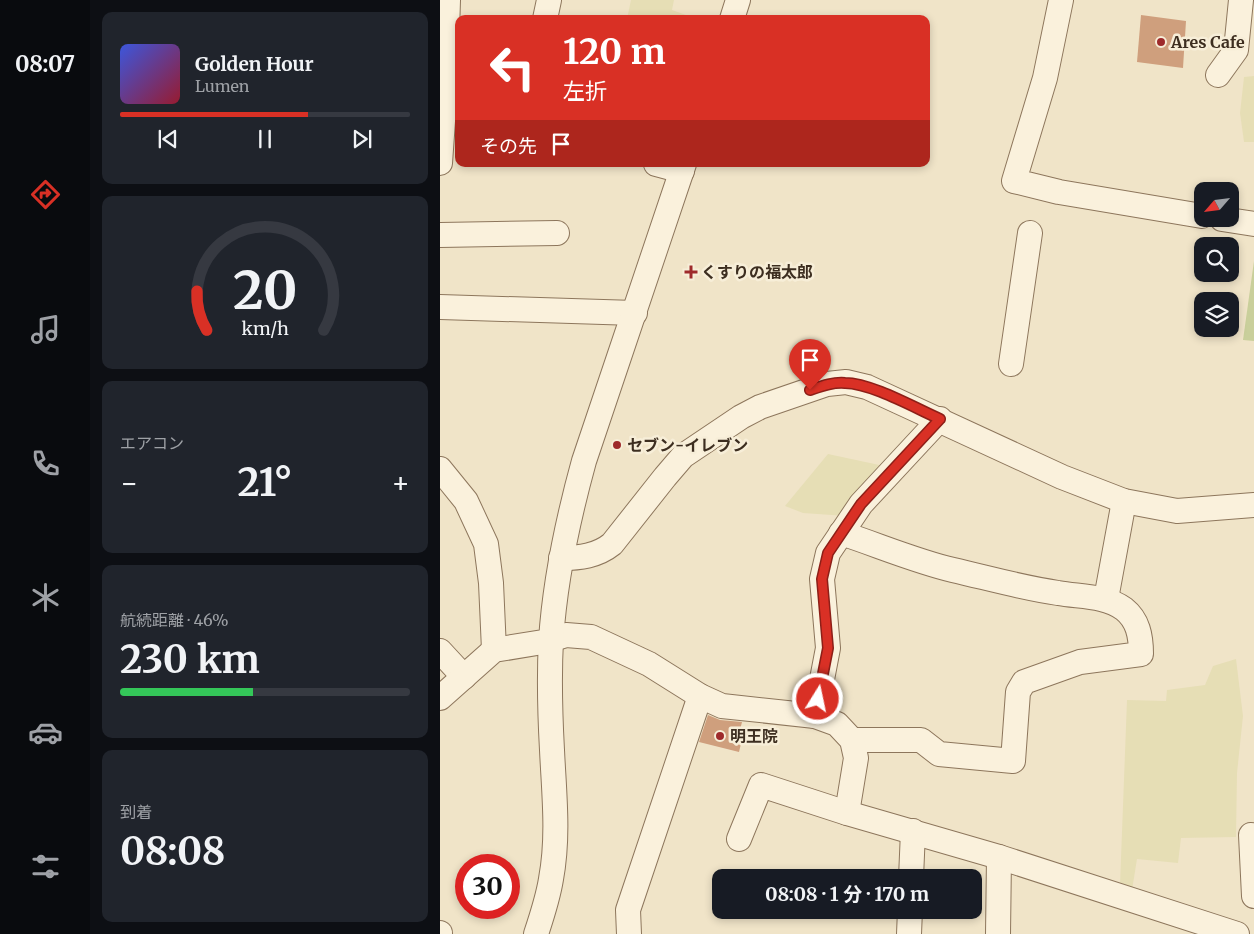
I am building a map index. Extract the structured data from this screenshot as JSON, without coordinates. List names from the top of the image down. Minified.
{"places":{"other":["Ares Cafe","セブン-イレブン","明王院"],"health":["くすりの福太郎"]},"north":"bottom left","page":{"tabs":"08:07","turn":["120 m","左折"],"song":["Golden Hour","Lumen"],"then":"その先","tile":["エアコン",["航続距離 · 46%","230 km"],["到着","08:08"]],"heat":["−","21°","+"],"limit":"30","trip":"08:08 · 1 分 · 170 m","gauge":["20","km/h"]}}
